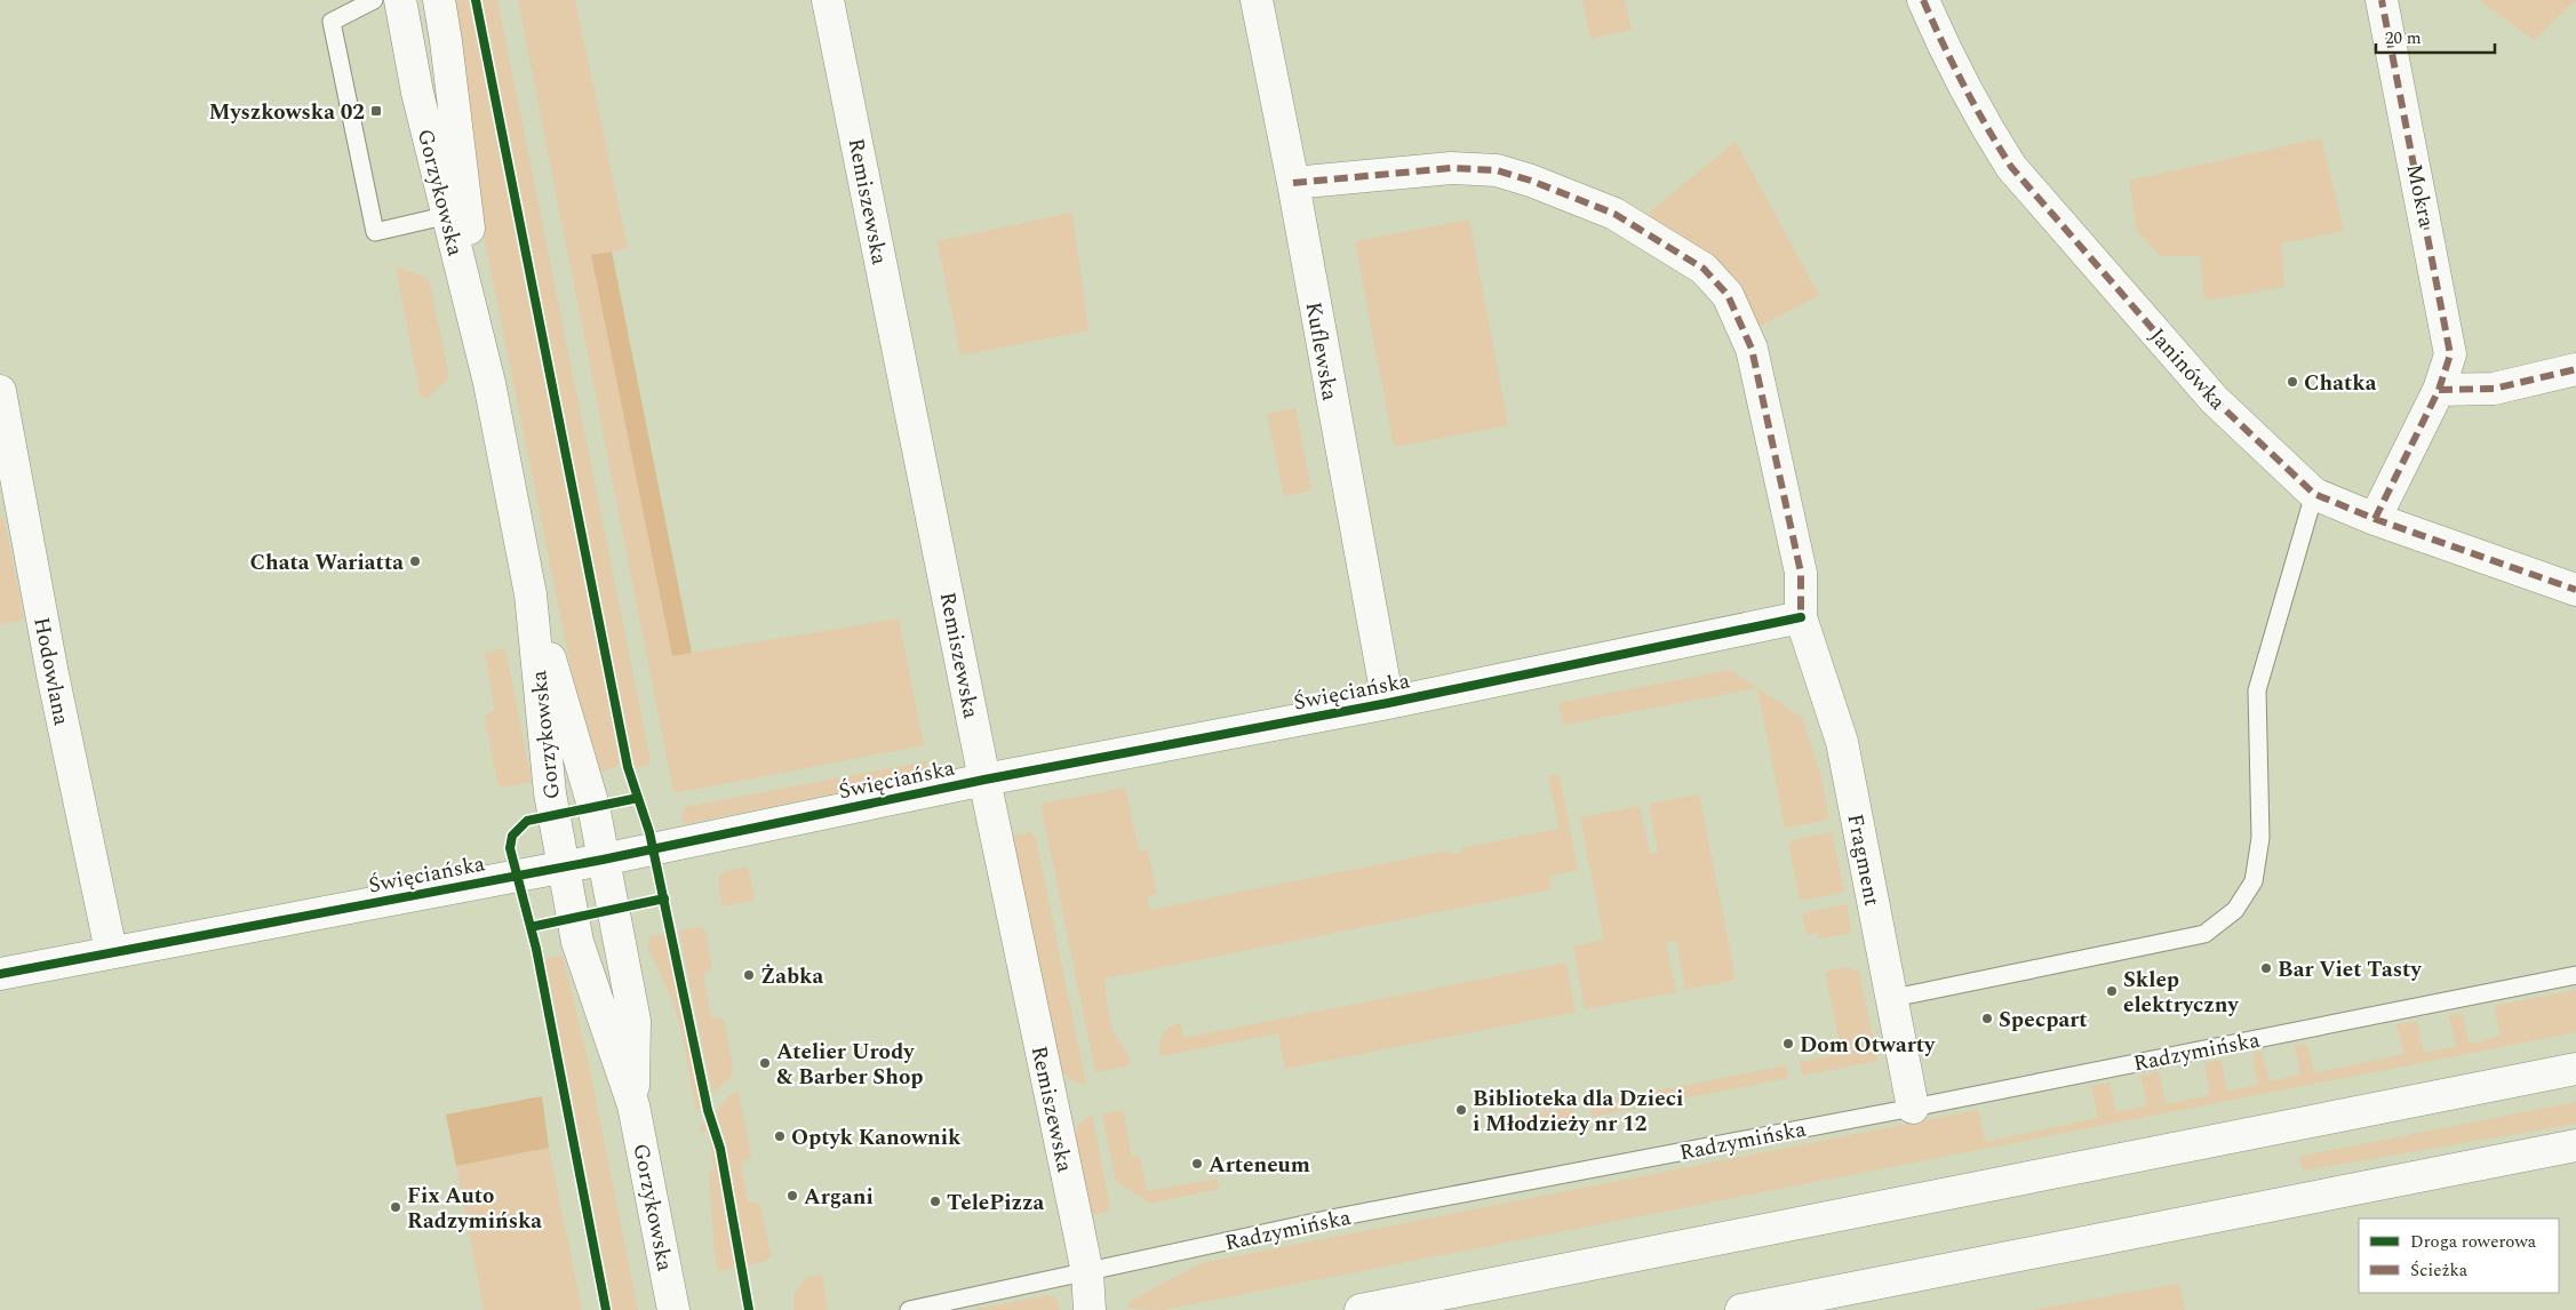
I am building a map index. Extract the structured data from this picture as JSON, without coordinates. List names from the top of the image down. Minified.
{"streets":{"street":["Gorzykowska","Mokra","Remiszewska","Kuflewska","Janinówka","Hodowlana","Święciańska","Fragment"],"lane":["Radzymińska"]},"crossings":[["Gorzykowska","Święciańska"],["Mokra","Janinówka"],["Remiszewska","Święciańska"],["Remiszewska","Radzymińska"],["Kuflewska","Święciańska"],["Kuflewska","Fragment"],["Hodowlana","Święciańska"],["Święciańska","Fragment"],["Fragment","Radzymińska"]],"places":{"transit":["Myszkowska 02"],"other":["Chatka","Chata Wariatta","Bar Viet Tasty","Żabka","Sklep elektryczny","Specpart","Dom Otwarty","Atelier Urody & Barber Shop","Biblioteka dla Dzieci i Młodzieży nr 12","Optyk Kanownik","Arteneum","Argani","TelePizza","Fix Auto Radzymińska"]},"legend":["Droga rowerowa","Ścieżka"],"scale_bar":"20 m"}
